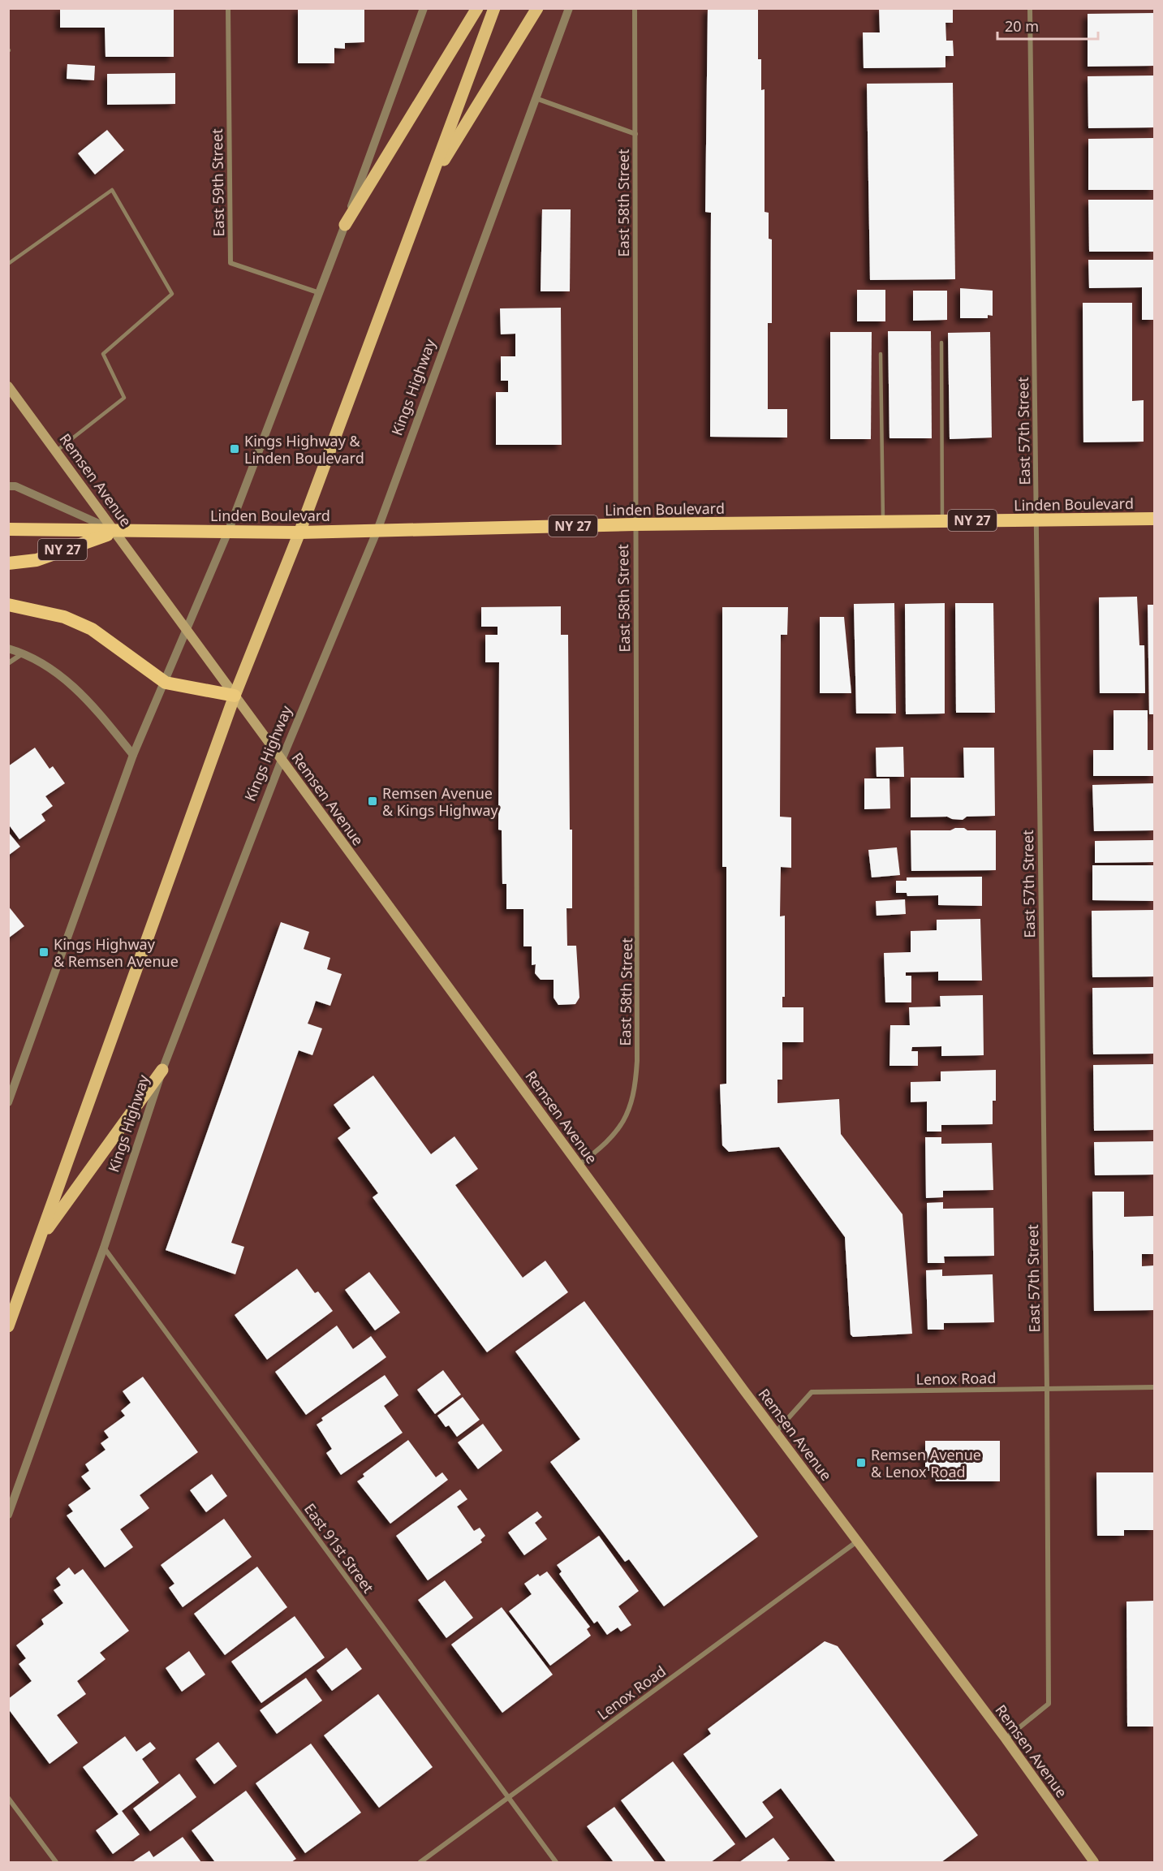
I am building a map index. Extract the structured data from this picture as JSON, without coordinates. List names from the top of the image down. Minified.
{"streets":{"highway":["Linden Boulevard","NY 27"],"main road":["Remsen Avenue"],"street":["East 59th Street","East 58th Street","Kings Highway","East 57th Street","Lenox Road","East 91st Street"]},"crossings":[["East 58th Street","Remsen Avenue"],["East 58th Street","Linden Boulevard"],["Kings Highway","Remsen Avenue"],["Kings Highway","Linden Boulevard"],["Kings Highway","East 91st Street"],["East 57th Street","Remsen Avenue"],["East 57th Street","Linden Boulevard"],["East 57th Street","Lenox Road"],["Remsen Avenue","Linden Boulevard"],["Remsen Avenue","Lenox Road"],["Lenox Road","East 91st Street"]],"places":{"transit":["Kings Highway & Linden Boulevard","Remsen Avenue & Kings Highway","Kings Highway & Remsen Avenue","Remsen Avenue & Lenox Road"]},"scale_bar":"20 m"}
